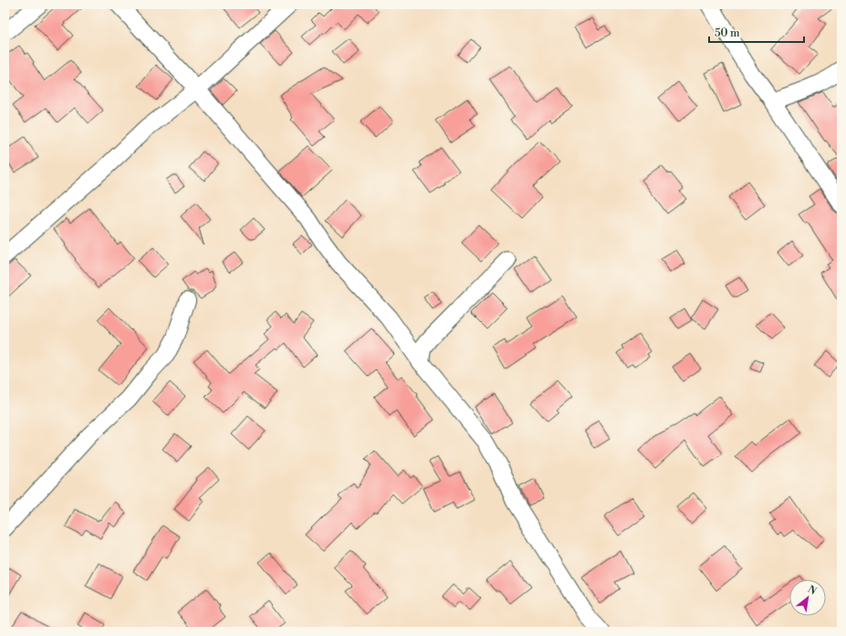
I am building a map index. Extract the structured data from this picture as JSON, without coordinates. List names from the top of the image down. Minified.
{"scale_bar":"50 m","north":"top right"}
